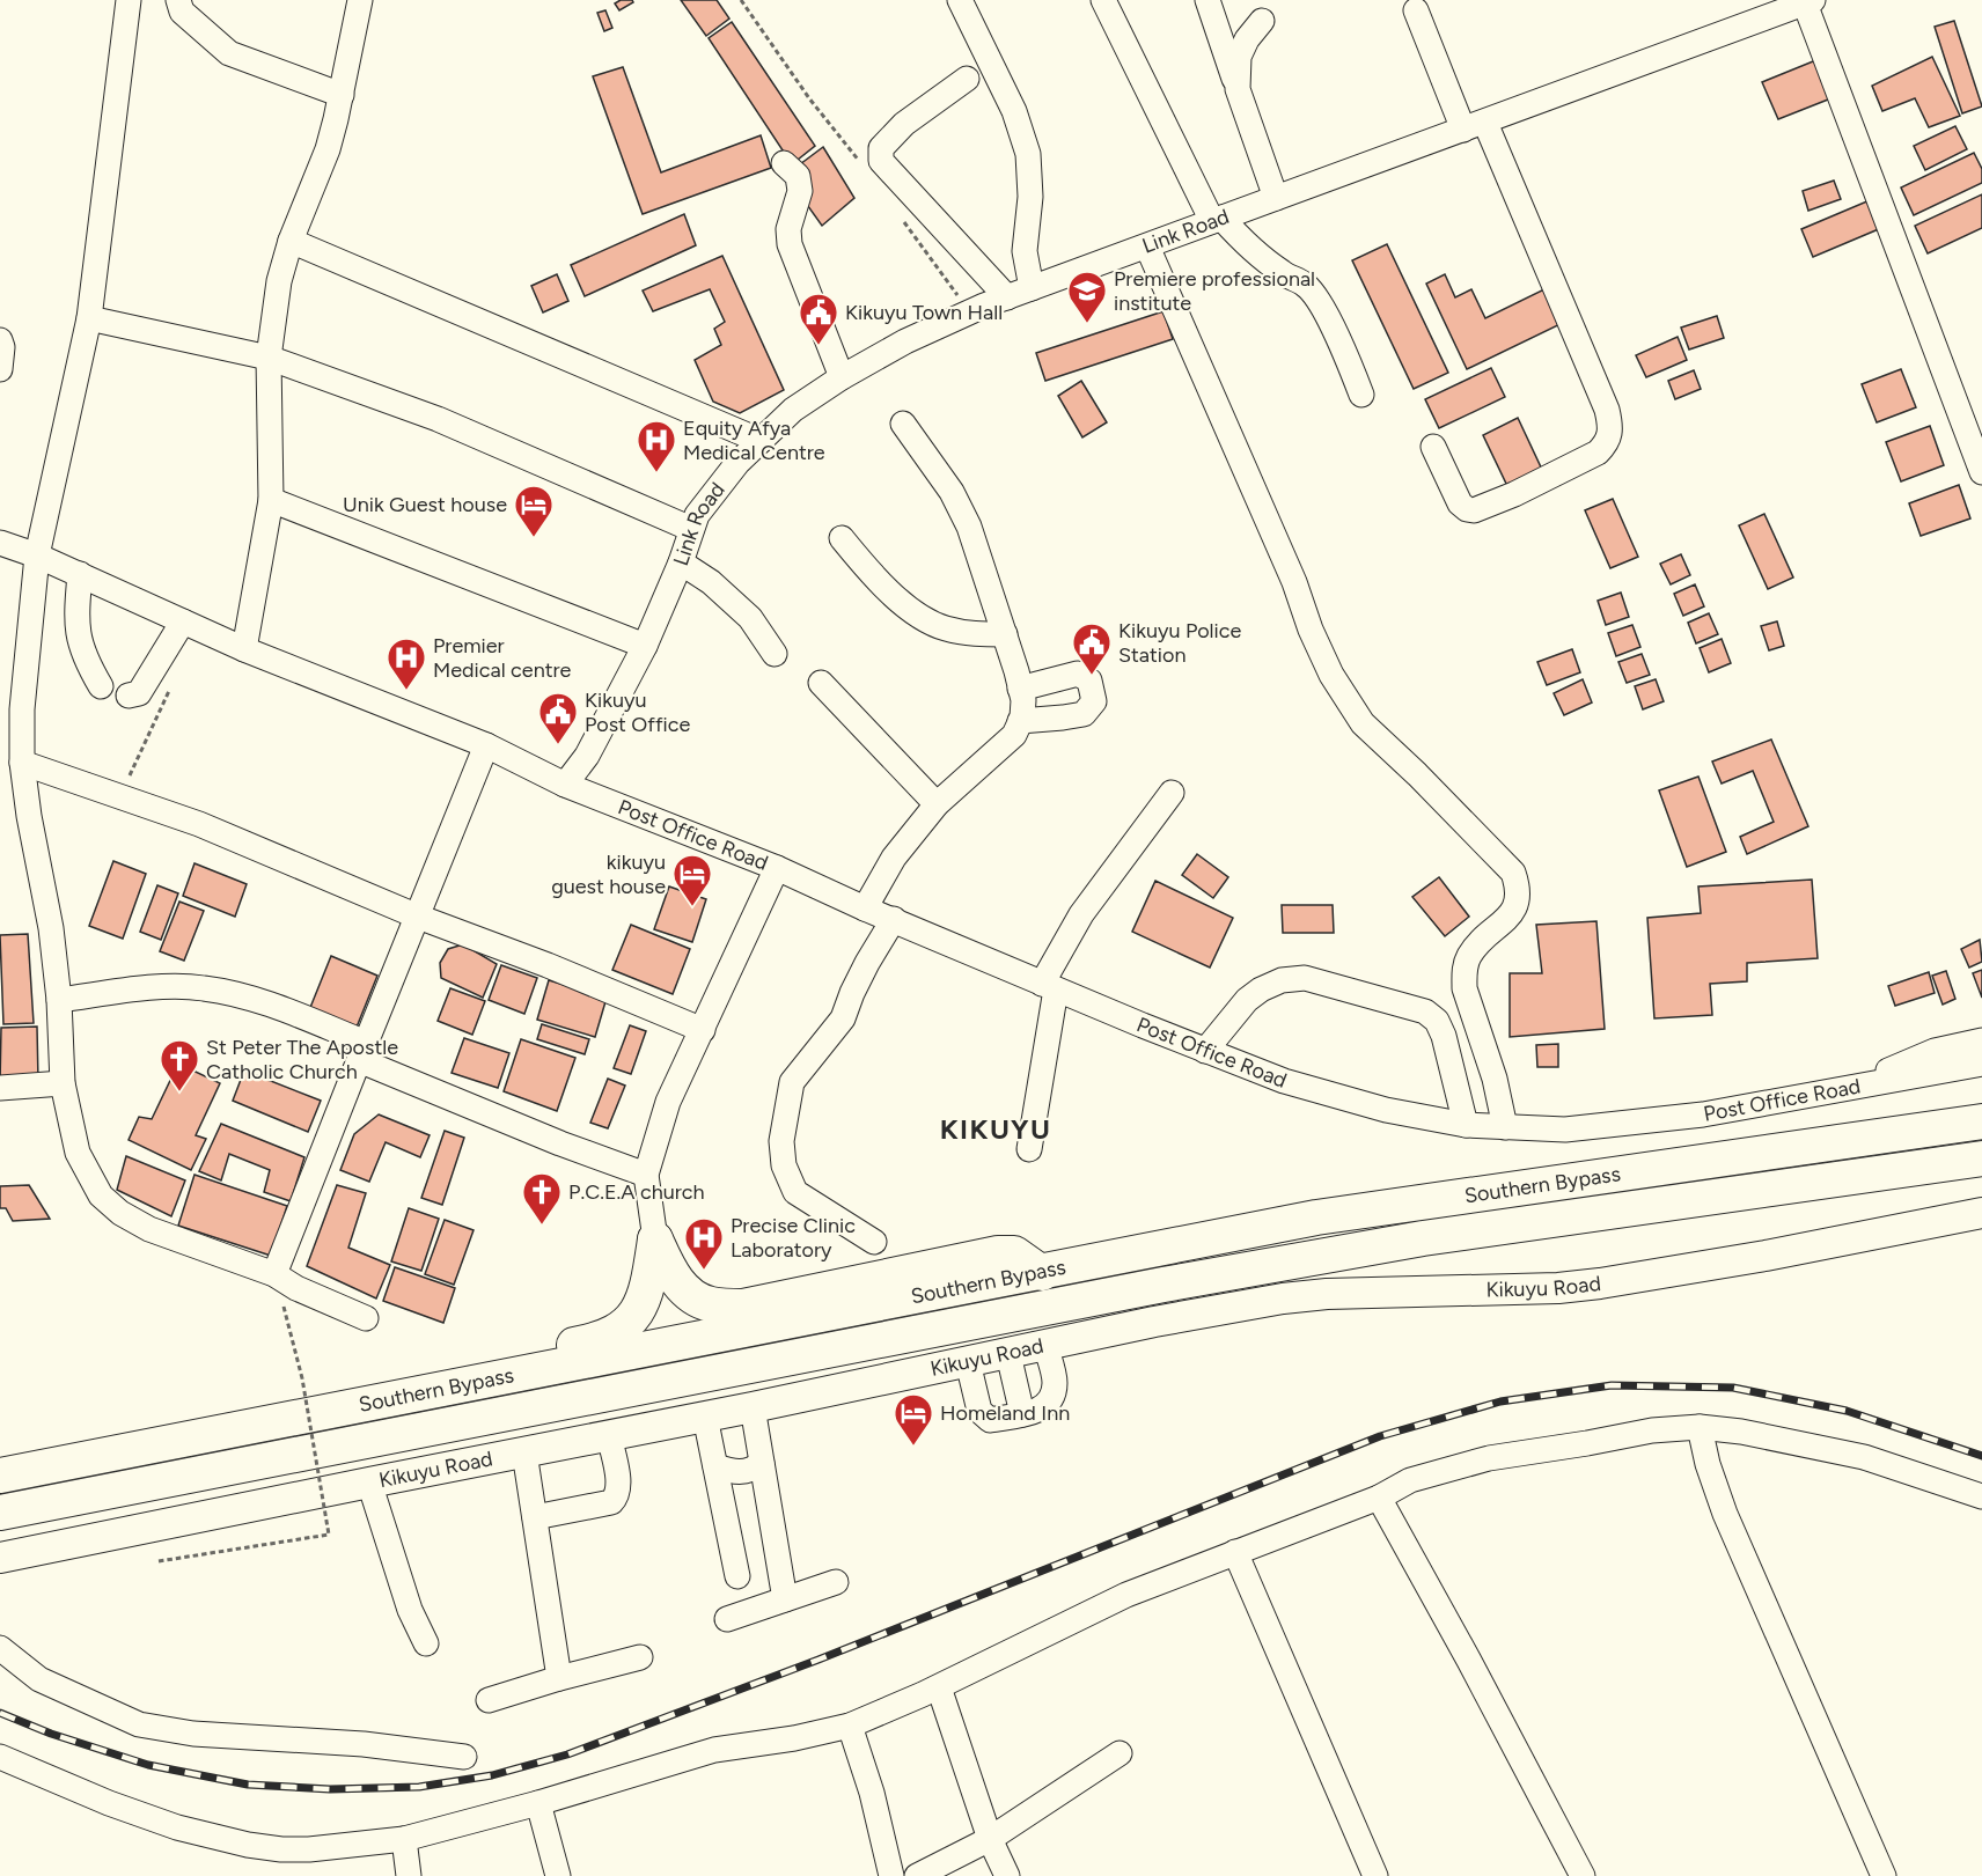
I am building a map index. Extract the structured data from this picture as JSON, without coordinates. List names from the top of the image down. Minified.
{"streets":{"highway":["Southern Bypass"],"main road":["Kikuyu Road"],"street":["Link Road","Post Office Road"]},"crossings":[["Link Road","Post Office Road"]],"districts":["KIKUYU"],"places":{"school or university":["Premiere professional institute"],"public building":["Kikuyu Town Hall","Kikuyu Police Station","Kikuyu Post Office"],"hospital":["Equity Afya Medical Centre","Premier Medical centre","Precise Clinic Laboratory"],"hotel":["Unik Guest house","kikuyu guest house","Homeland Inn"],"church":["St Peter The Apostle Catholic Church","P.C.E.A church"]}}
